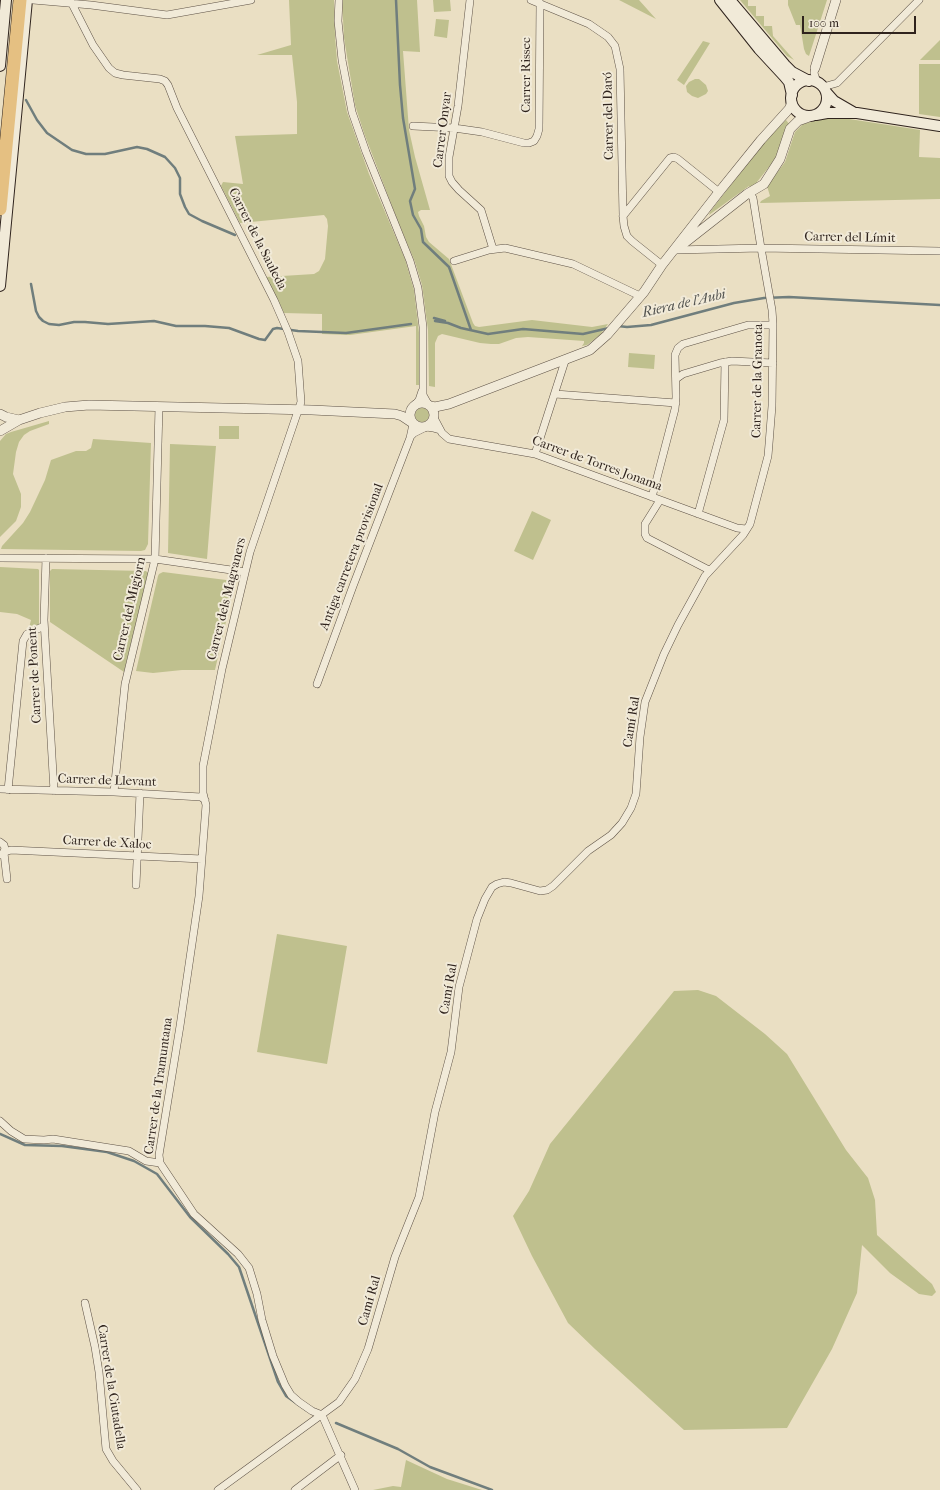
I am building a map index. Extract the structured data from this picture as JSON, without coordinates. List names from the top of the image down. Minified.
{"streets":{"street":["Carrer Rissec","Carrer del Daró","Carrer Onyar","Carrer del Límit","Carrer de la Sauleda","Carrer de la Granota","Carrer de Torres Jonama","Antiga carretera provisional","Carrer dels Magraners","Carrer del Migjorn","Carrer de Ponent","Camí Ral","Carrer de Llevant","Carrer de Xaloc","Carrer de la Tramuntana","Carrer de la Ciutadella"]},"crossings":[["Carrer Rissec","Carrer del Daró"],["Carrer Rissec","Carrer Onyar"],["Carrer del Límit","Carrer de la Granota"],["Carrer de la Sauleda","Carrer dels Magraners"],["Carrer de la Granota","Carrer de Torres Jonama"],["Carrer de la Granota","Camí Ral"],["Carrer de Torres Jonama","Antiga carretera provisional"],["Carrer dels Magraners","Carrer de Llevant"],["Carrer dels Magraners","Carrer de la Tramuntana"],["Carrer del Migjorn","Carrer de Llevant"],["Carrer de Ponent","Carrer de Llevant"],["Camí Ral","Carrer de la Tramuntana"],["Carrer de Llevant","Carrer de la Tramuntana"],["Carrer de Xaloc","Carrer de la Tramuntana"]],"water":["Riera de l'Aubi"],"scale_bar":"100 m"}
